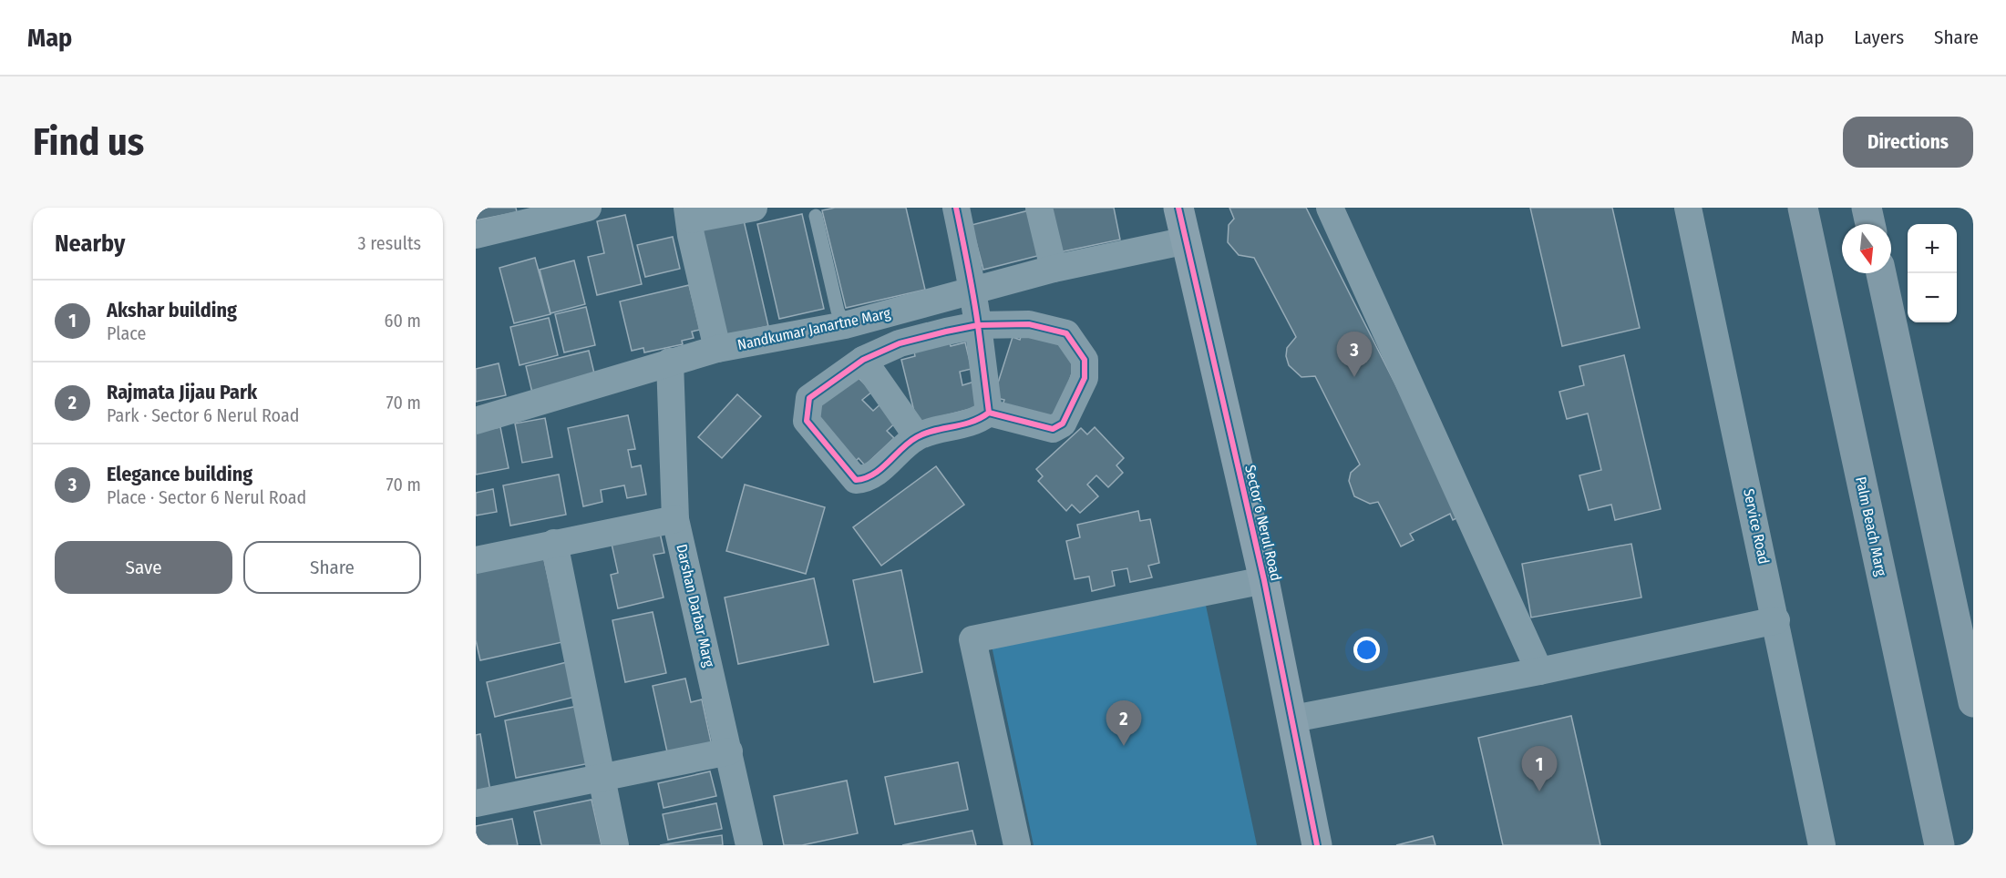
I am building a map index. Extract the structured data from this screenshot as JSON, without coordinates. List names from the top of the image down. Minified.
{"streets":{"main road":["Palm Beach Marg"],"street":["Nandkumar Janartne Marg","Sector 6 Nerul Road","Service Road","Darshan Darbar Marg"]},"crossings":[["Nandkumar Janartne Marg","Sector 6 Nerul Road"],["Nandkumar Janartne Marg","Darshan Darbar Marg"]],"north":"bottom","page":{"header":"Map","nav":["Map","Layers","Share"],"buttons":["Directions",["Save","Share"]],"title":"Find us","heading":["Nearby","3 results"],"map_buttons":["+","−"],"list":[{"mark":"1","name":"Akshar building","note":"Place","value":"60 m"},{"mark":"2","name":"Rajmata Jijau Park","note":"Park · Sector 6 Nerul Road","value":"70 m"},{"mark":"3","name":"Elegance building","note":"Place · Sector 6 Nerul Road","value":"70 m"}],"pins":["3","2","1"]}}
